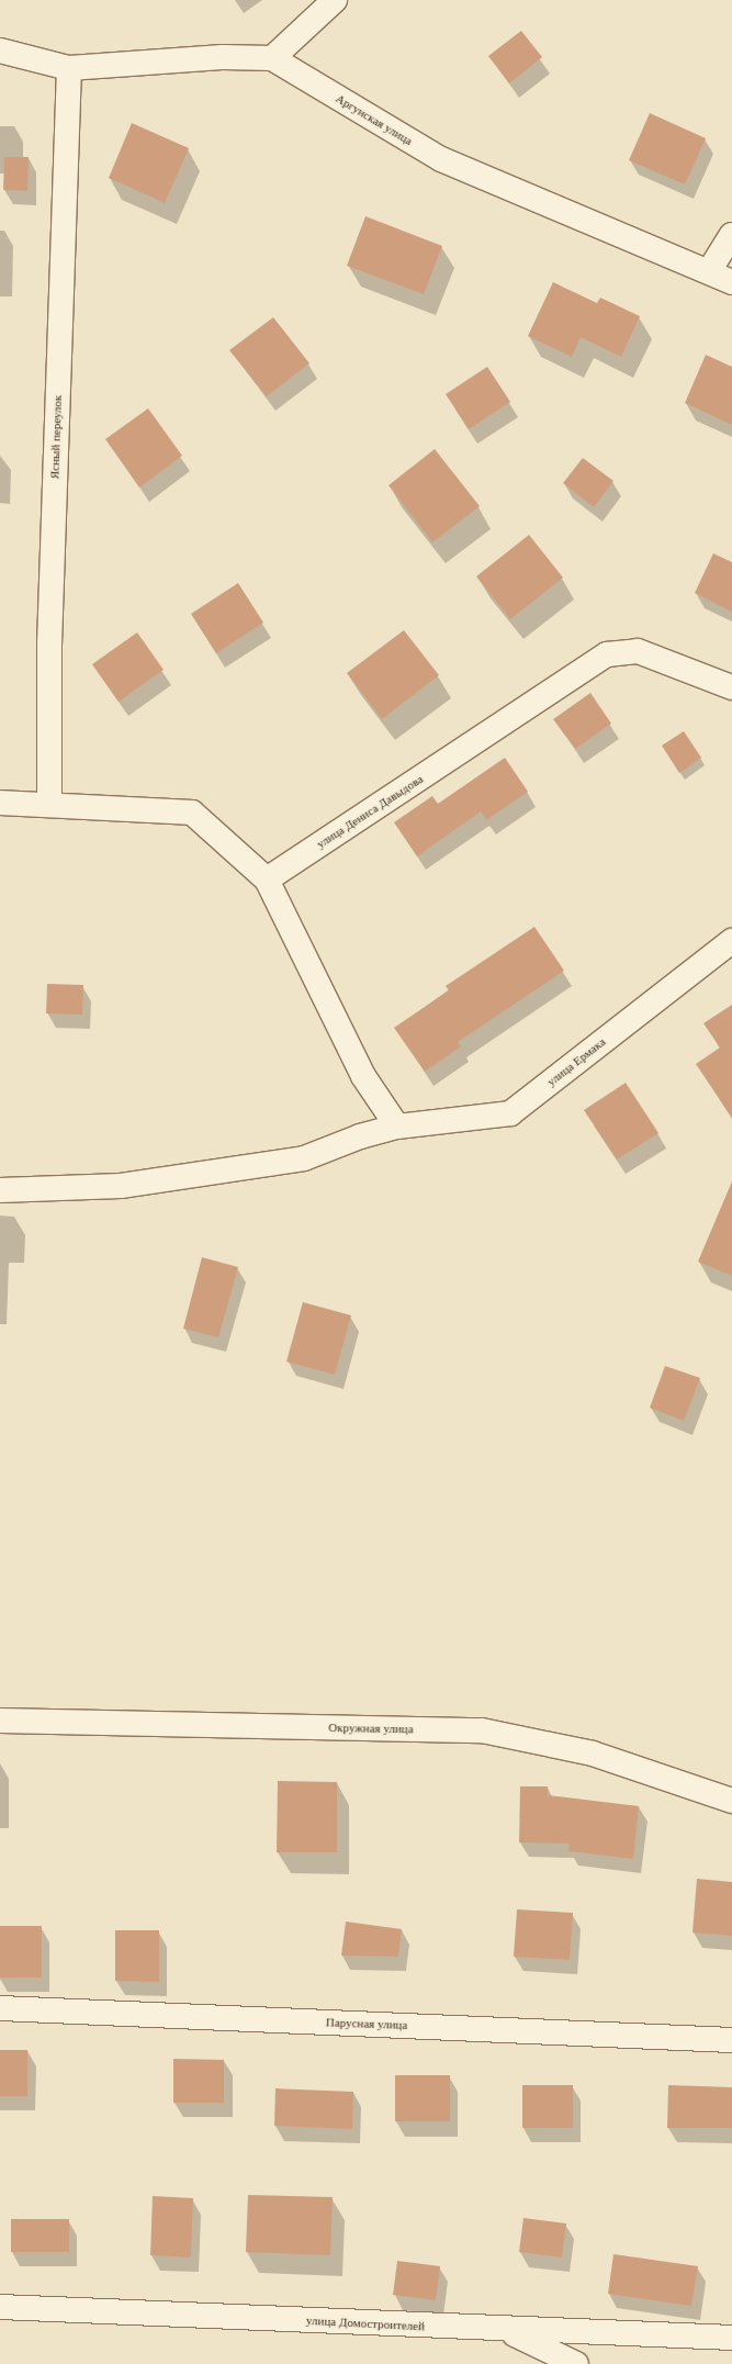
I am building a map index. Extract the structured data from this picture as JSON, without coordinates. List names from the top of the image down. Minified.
{"streets":{"street":["Аргунская улица","Ясный переулок","улица Дениса Давыдова","улица Ермака","Окружная улица","Парусная улица","улица Домостроителей"]},"crossings":[["Аргунская улица","Ясный переулок"]]}
